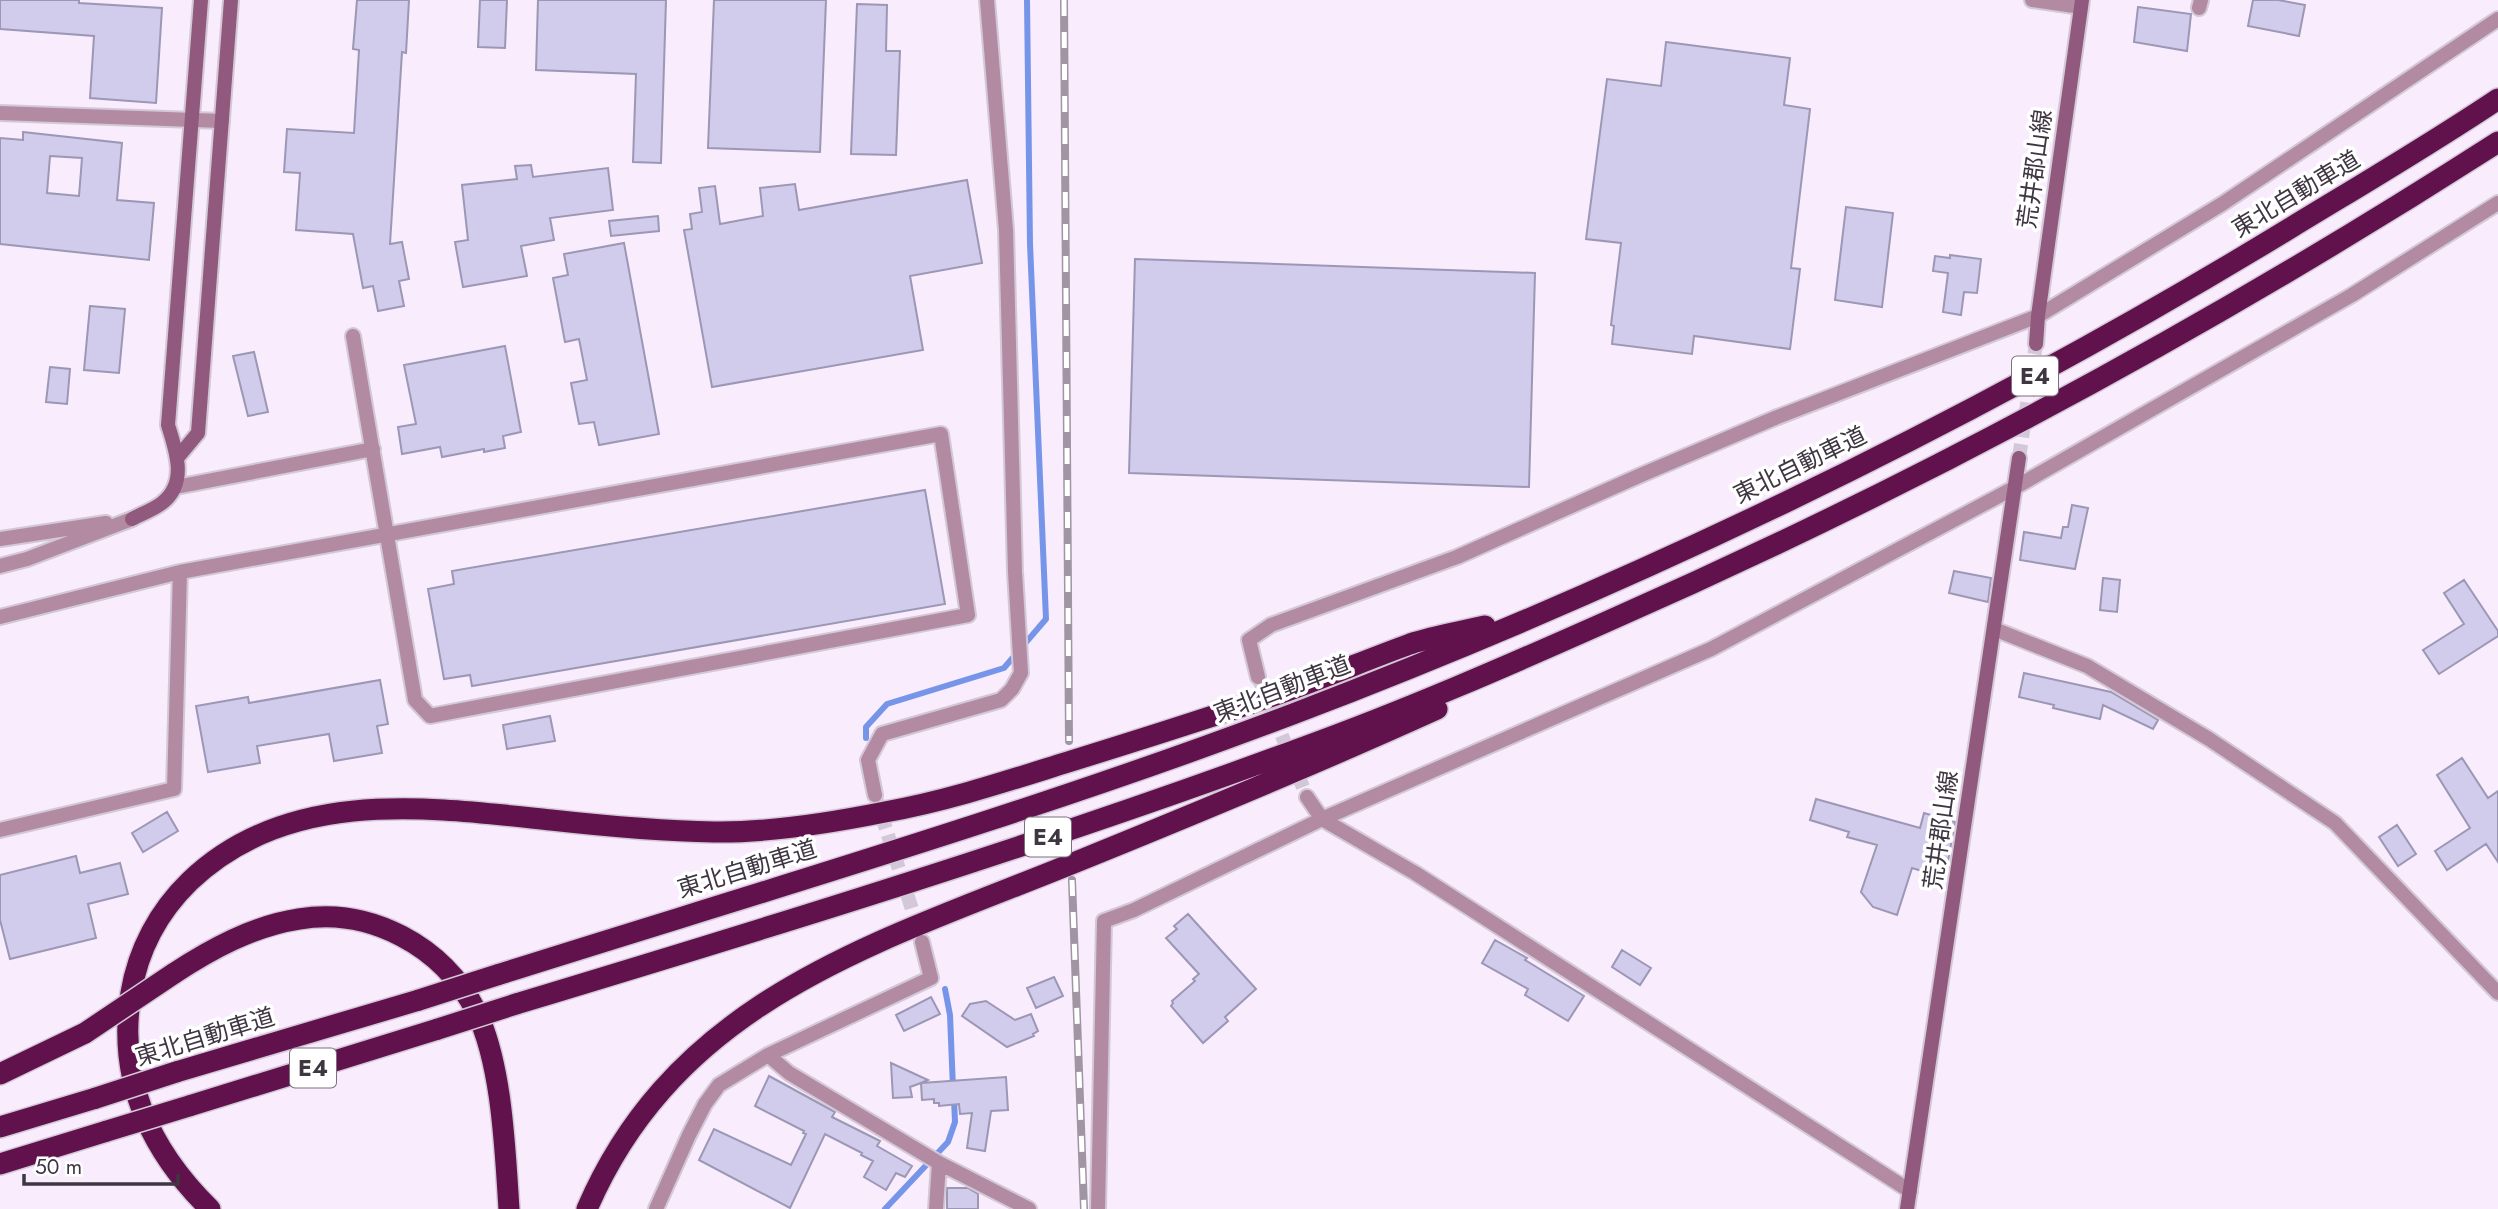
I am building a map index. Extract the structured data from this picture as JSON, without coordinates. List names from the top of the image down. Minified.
{"streets":{"highway":["東北自動車道","E4"],"main road":["荒井郡山線"]},"scale_bar":"50 m"}
